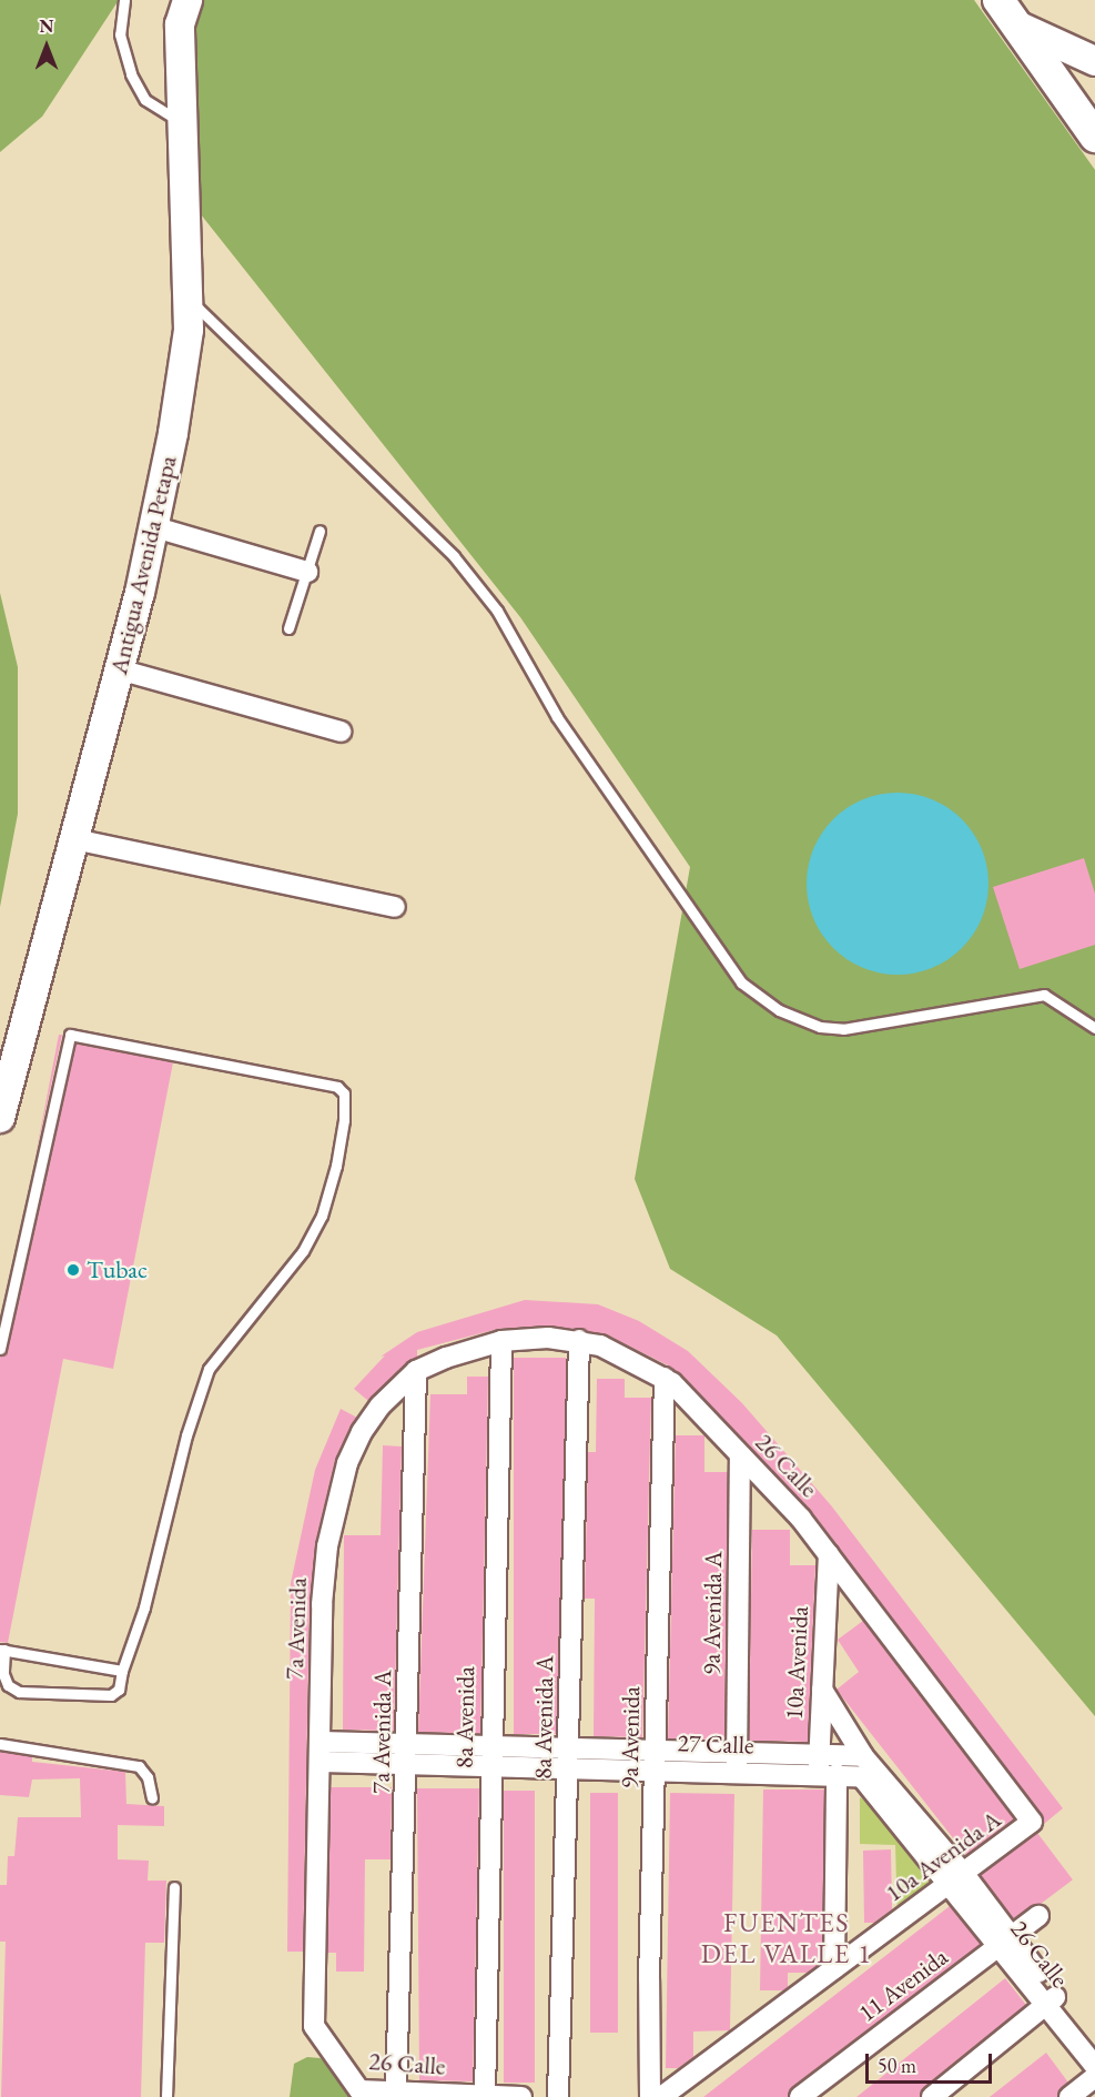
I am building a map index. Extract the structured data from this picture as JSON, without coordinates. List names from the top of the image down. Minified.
{"streets":{"main road":["Antigua Avenida Petapa"],"street":["26 Calle","9a Avenida A","7a Avenida","10a Avenida","8a Avenida","8a Avenida A","7a Avenida A","9a Avenida","27 Calle","10a Avenida A","11 Avenida"]},"crossings":[["26 Calle","9a Avenida A"],["26 Calle","7a Avenida"],["26 Calle","10a Avenida"],["26 Calle","8a Avenida"],["26 Calle","8a Avenida A"],["26 Calle","7a Avenida A"],["26 Calle","9a Avenida"],["26 Calle","27 Calle"],["26 Calle","10a Avenida A"],["26 Calle","11 Avenida"],["9a Avenida A","27 Calle"],["7a Avenida","7a Avenida A"],["7a Avenida","27 Calle"],["10a Avenida","27 Calle"],["10a Avenida","10a Avenida A"],["8a Avenida","27 Calle"],["8a Avenida A","27 Calle"],["7a Avenida A","27 Calle"],["9a Avenida","27 Calle"]],"districts":["FUENTES DEL VALLE 1"],"places":["Tubac"],"scale_bar":"50 m","north":"top"}
